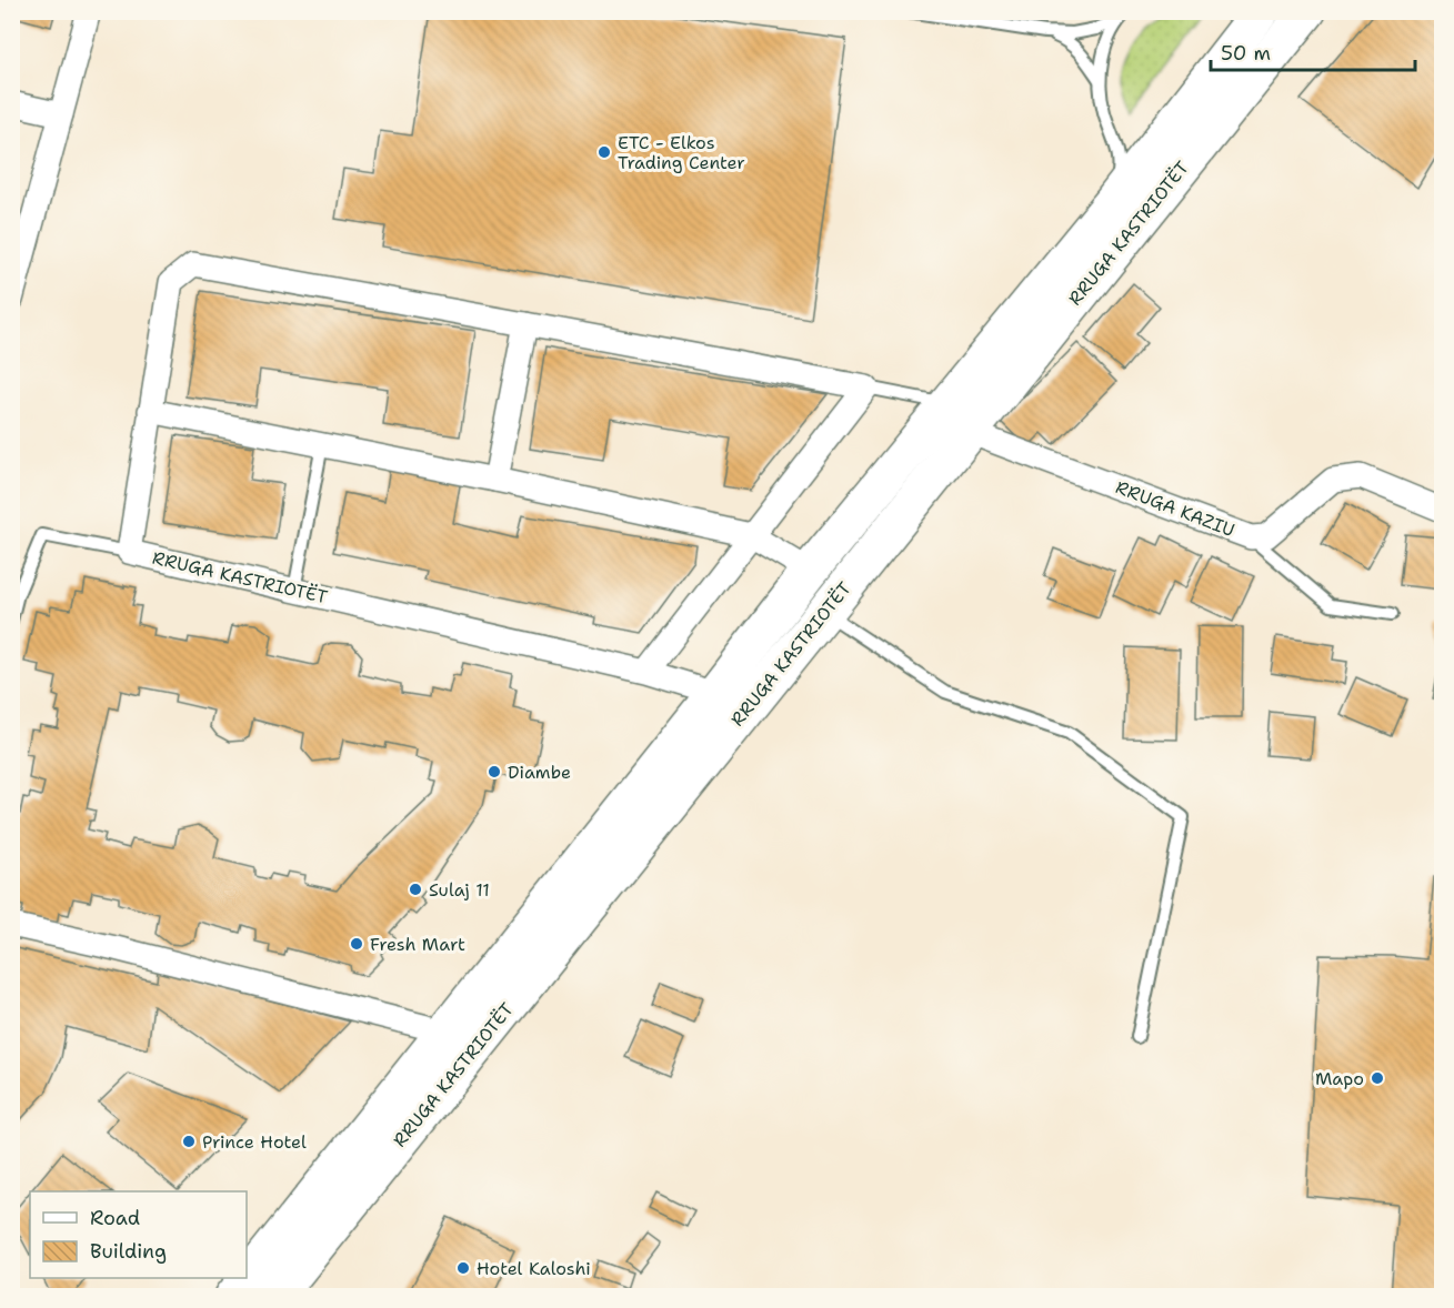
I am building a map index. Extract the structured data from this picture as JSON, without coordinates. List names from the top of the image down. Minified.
{"streets":{"main road":["RRUGA KASTRIOTËT"],"street":["RRUGA KAZIU"]},"crossings":[["RRUGA KASTRIOTËT","RRUGA KAZIU"]],"places":["ETC - Elkos Trading Center","Diambe","Sulaj 11","Fresh Mart","Mapo","Prince Hotel","Hotel Kaloshi"],"legend":["Road","Building"],"scale_bar":"50 m"}
